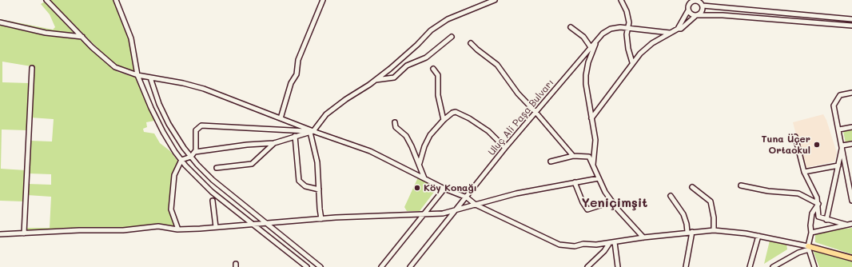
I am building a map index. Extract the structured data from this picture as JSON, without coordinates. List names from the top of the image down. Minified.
{"streets":{"street":["Uluç Ali Paşa Bulvarı"]},"districts":["Yeniçimşit"],"places":["Tuna Üçer Ortaokul","Köy Konağı"]}
